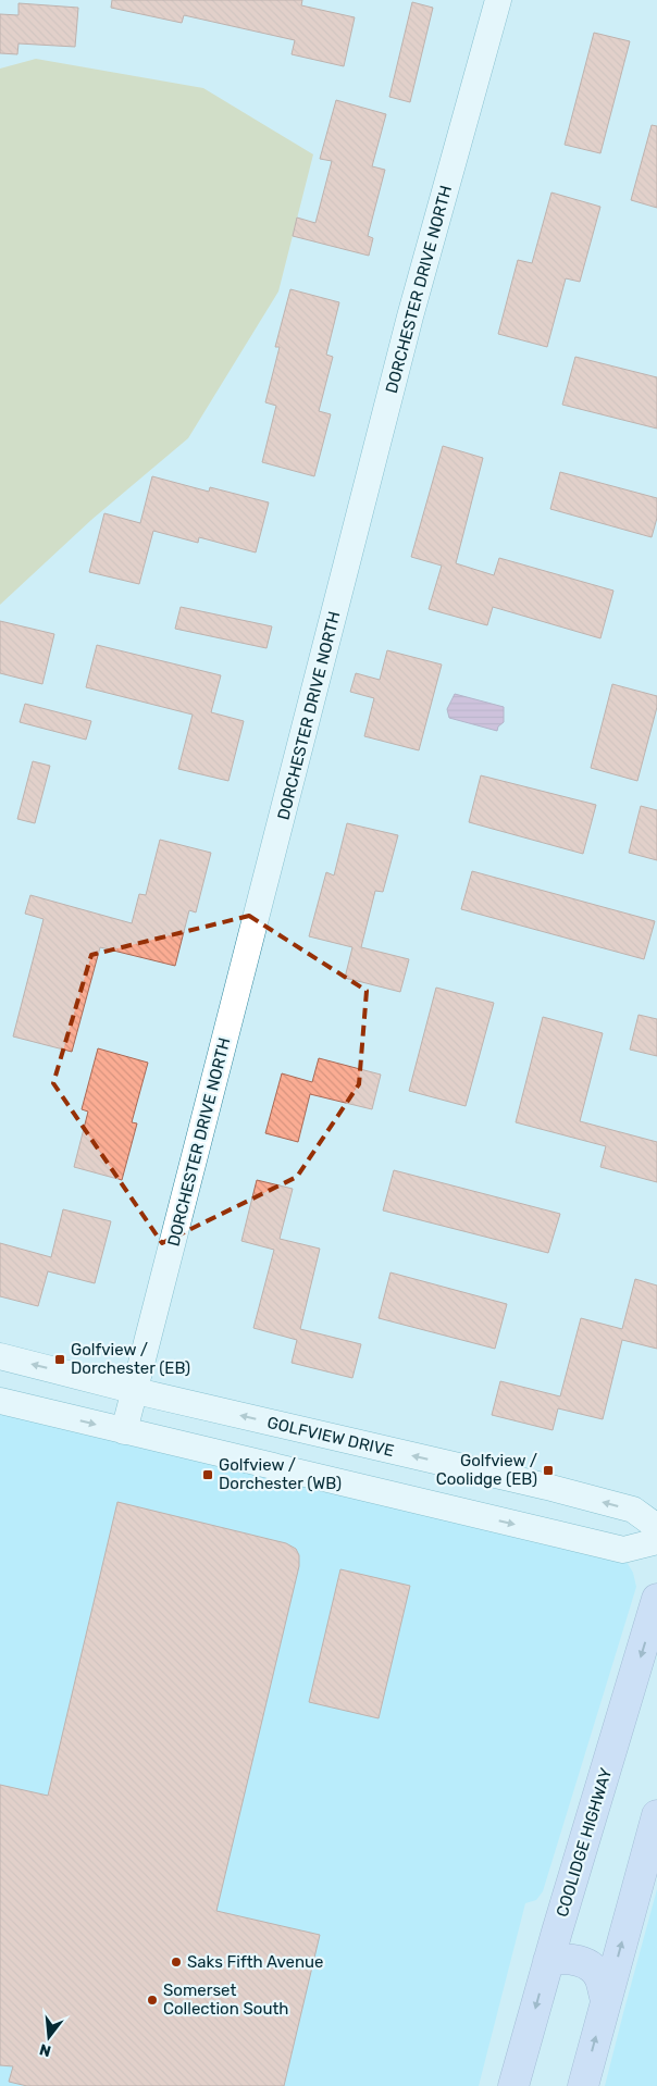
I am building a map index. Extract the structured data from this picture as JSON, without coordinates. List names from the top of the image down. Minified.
{"streets":{"main road":["COOLIDGE HIGHWAY"],"street":["DORCHESTER DRIVE NORTH","GOLFVIEW DRIVE"]},"crossings":[["DORCHESTER DRIVE NORTH","GOLFVIEW DRIVE"]],"places":{"transit":["Golfview / Dorchester (EB)","Golfview / Coolidge (EB)","Golfview / Dorchester (WB)"],"other":["Saks Fifth Avenue","Somerset Collection South"]},"north":"bottom"}
